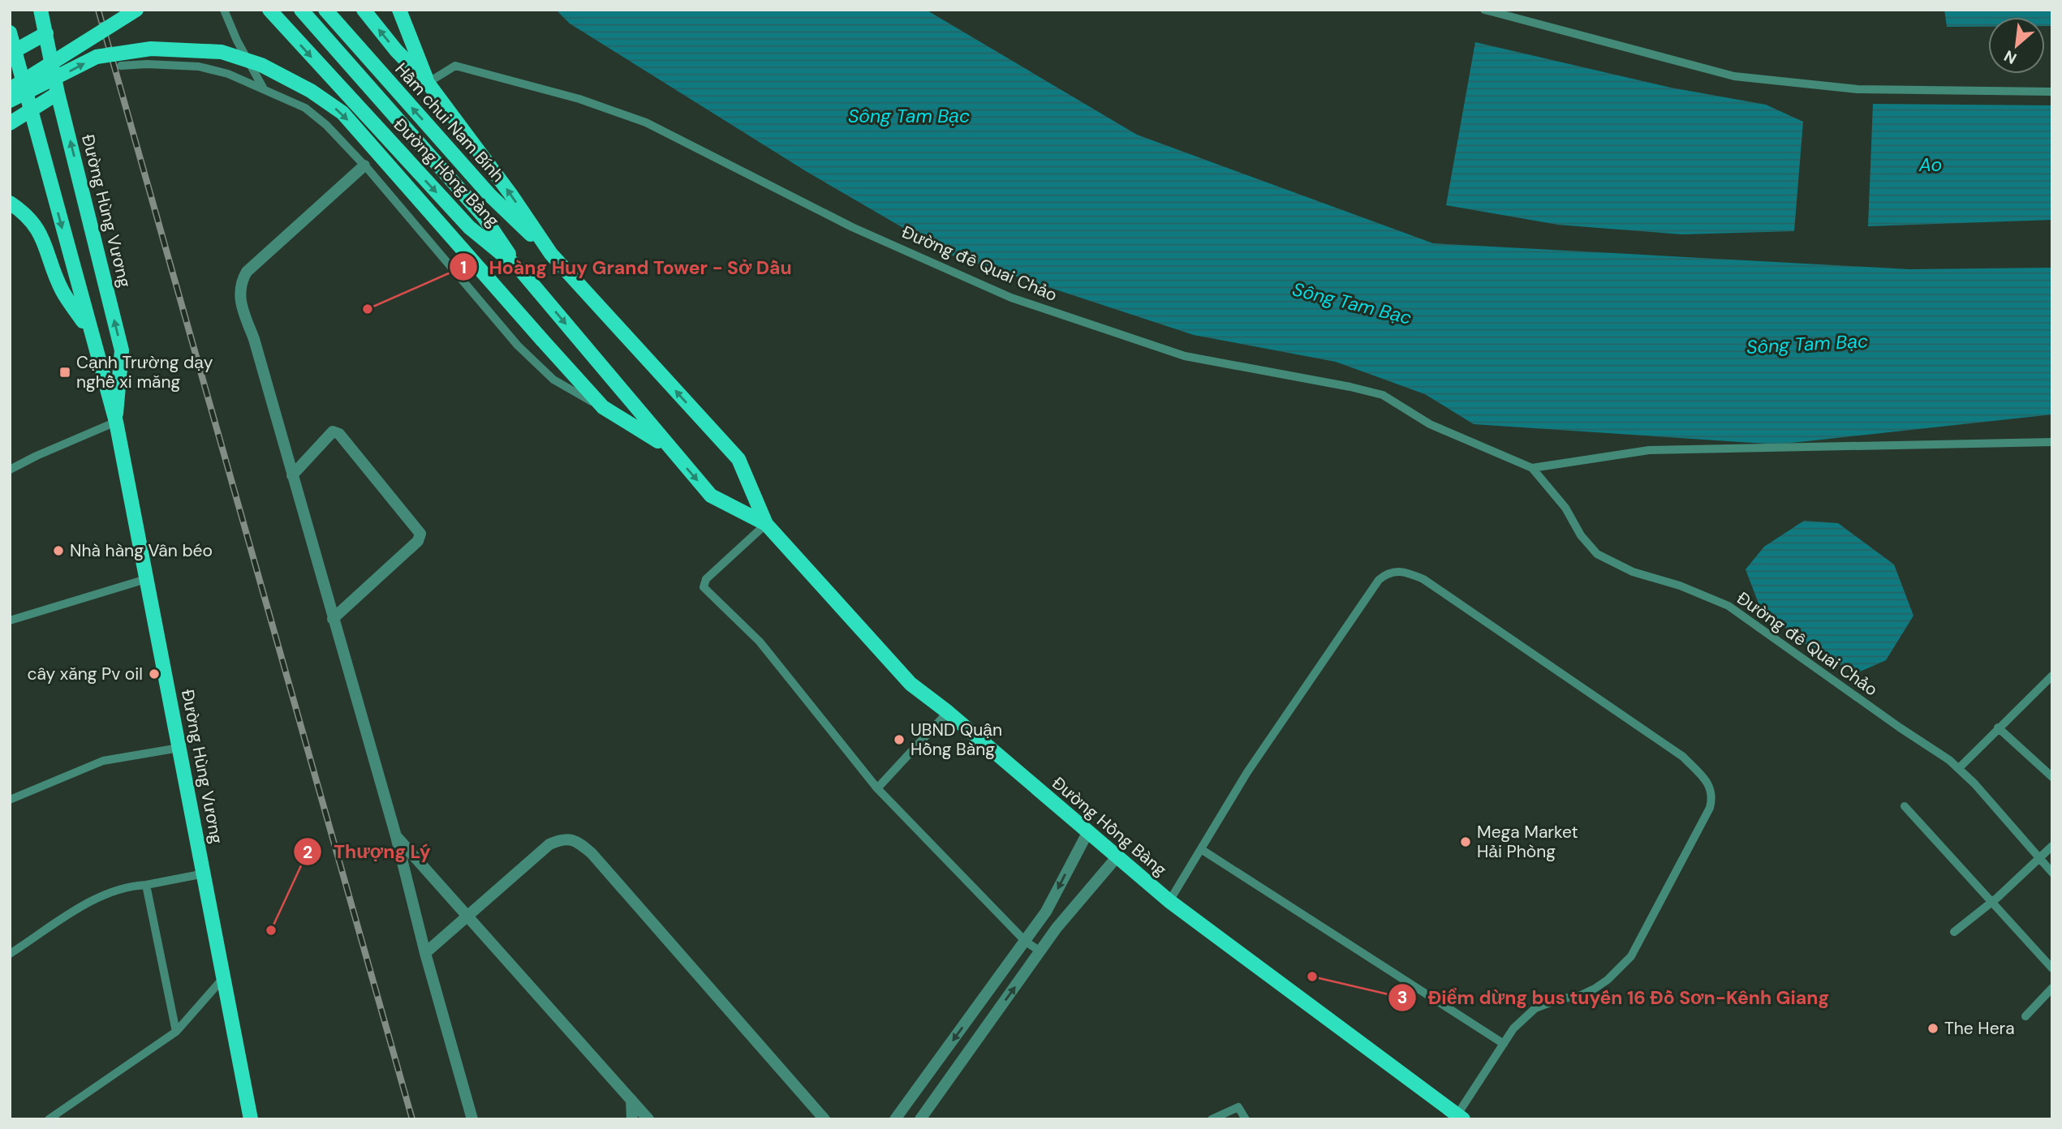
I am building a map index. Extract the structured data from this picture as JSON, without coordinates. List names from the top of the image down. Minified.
{"streets":{"main road":["Hầm chui Nam Bính","Đường Hồng Bàng","Đường Hùng Vương"],"lane":["Đường đê Quai Chảo"]},"crossings":[["Hầm chui Nam Bính","Đường Hồng Bàng"],["Đường Hồng Bàng","Đường đê Quai Chảo"]],"water":["Sông Tam Bạc","Ao"],"places":{"other":["Hoàng Huy Grand Tower - Sở Dầu","Nhà hàng Vân béo","cây xăng Pv oil","UBND Quận Hồng Bàng","Mega Market Hải Phòng","Thượng Lý","Điểm dừng bus tuyến 16 Đồ Sơn-Kênh Giang","The Hera"],"transit":["Cạnh Trường dạy nghề xi măng"]},"north":"bottom left"}
